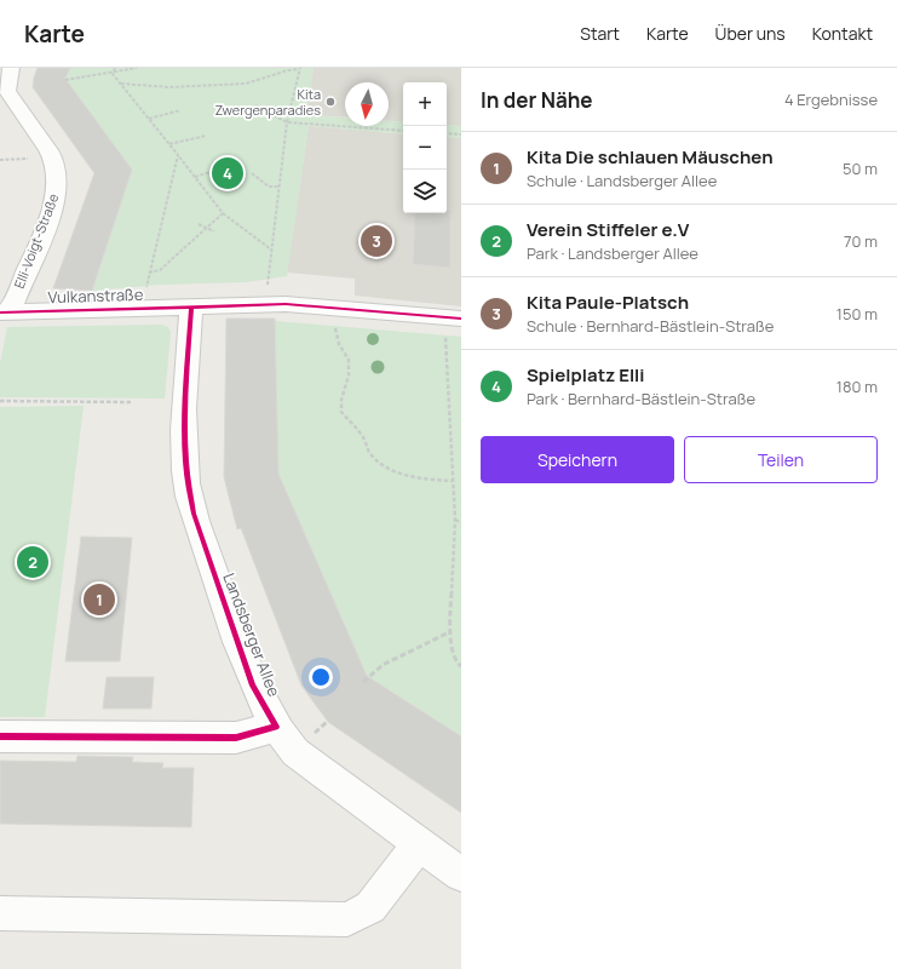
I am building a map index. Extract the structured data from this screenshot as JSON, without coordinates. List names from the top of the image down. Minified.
{"streets":{"street":["Elli-Voigt-Straße","Vulkanstraße","Landsberger Allee"]},"crossings":[["Elli-Voigt-Straße","Vulkanstraße"],["Vulkanstraße","Landsberger Allee"]],"places":["Kita Zwergenparadies"],"north":"bottom","page":{"header":"Karte","nav":["Start","Karte","Über uns","Kontakt"],"heading":["In der Nähe","4 Ergebnisse"],"map_buttons":["+","−"],"list":[{"mark":"1","name":"Kita Die schlauen Mäuschen","note":"Schule · Landsberger Allee","value":"50 m"},{"mark":"2","name":"Verein Stiffeler e.V","note":"Park · Landsberger Allee","value":"70 m"},{"mark":"3","name":"Kita Paule-Platsch","note":"Schule · Bernhard-Bästlein-Straße","value":"150 m"},{"mark":"4","name":"Spielplatz Elli","note":"Park · Bernhard-Bästlein-Straße","value":"180 m"}],"pins":["4","3","2","1"],"buttons":["Speichern","Teilen"]}}
